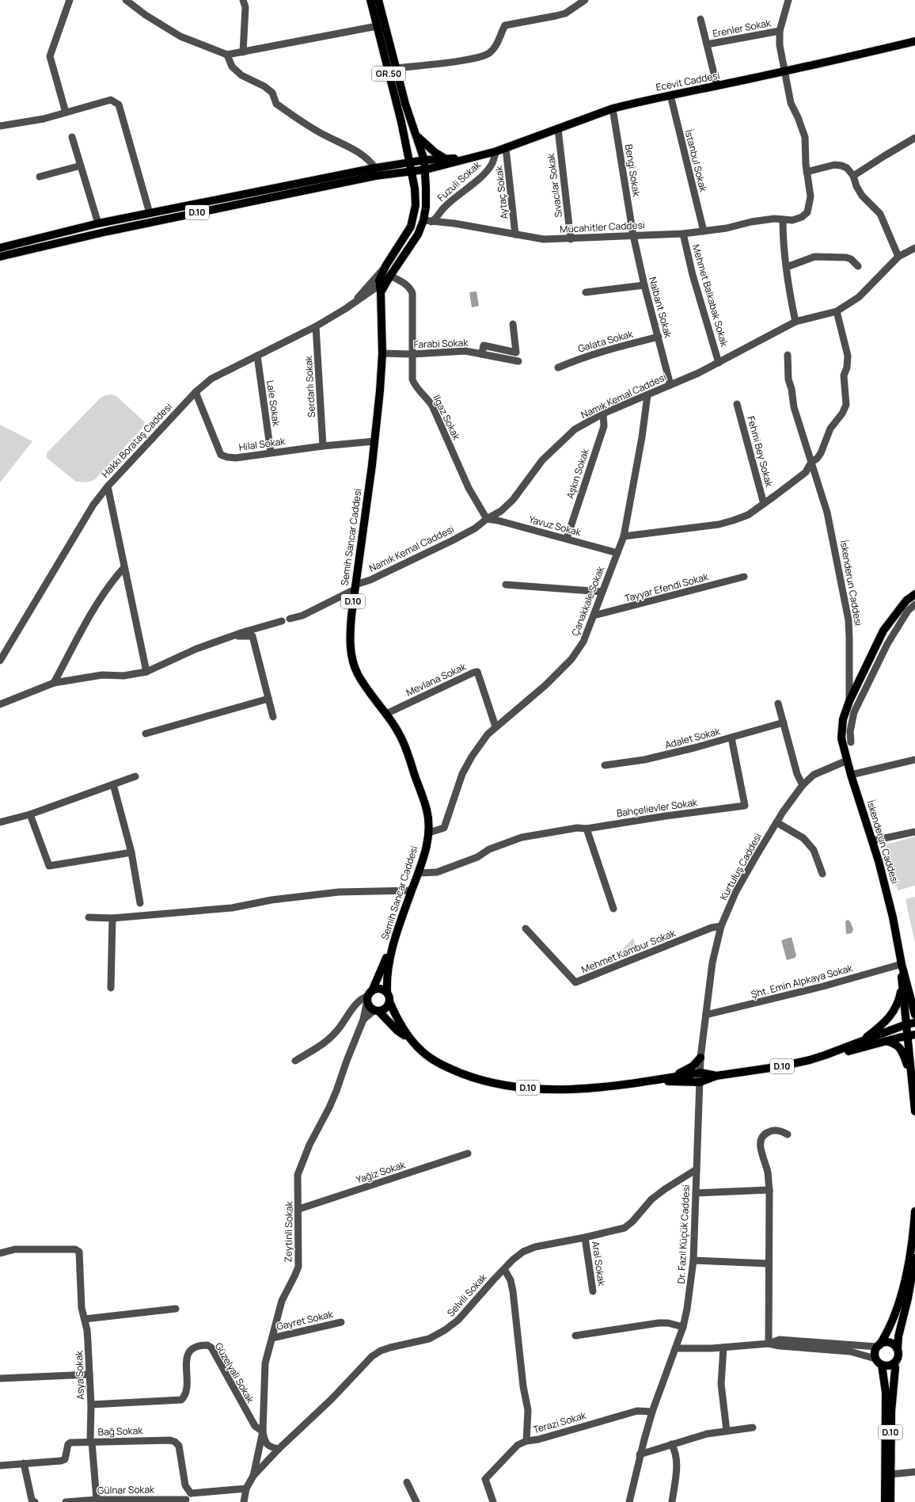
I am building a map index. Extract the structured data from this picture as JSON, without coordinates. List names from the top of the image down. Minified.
{"streets":{"main road":["GR.50","Ecevit Caddesi","D.10","Semih Sancar Caddesi","İskenderun Caddesi"],"street":["Erenler Sokak","İstanbul Sokak","Bengi Sokak","Fuzuli Sokak","Sıvacılar Sokak","Aytaç Sokak","Mücahitler Caddesi","Mehmet Balkabak Sokak","Nalbant Sokak","Galata Sokak","Farabi Sokak","Serdarlı Sokak","Namık Kemal Caddesi","Lale Sokak","Ilgaz Sokak","Hakkı Borataş Caddesi","Hilal Sokak","Fehmi Bey Sokak","Aşkın Sokak","Yavuz Sokak","Tayyar Efendi Sokak","Çanakkale Sokak","Mevlana Sokak","Adalet Sokak","Bahçelievler Sokak","Kurtuluş Caddesi","Mehmet Kambur Sokak","Şht. Emin Alpkaya Sokak","Yağiz Sokak","Zeytinli Sokak","Dr. Fazıl Küçük Caddesi","Aral Sokak","Selvili Sokak","Gayret Sokak","Güzelyali Sokak","Asya Sokak","Terazi Sokak","Bağ Sokak","Gülnar Sokak"]},"crossings":[["GR.50","D.10"],["GR.50","Semih Sancar Caddesi"],["Ecevit Caddesi","İstanbul Sokak"],["Ecevit Caddesi","Bengi Sokak"],["Ecevit Caddesi","Fuzuli Sokak"],["Ecevit Caddesi","Sıvacılar Sokak"],["Ecevit Caddesi","Aytaç Sokak"],["Ecevit Caddesi","D.10"],["Ecevit Caddesi","Semih Sancar Caddesi"],["İstanbul Sokak","Mücahitler Caddesi"],["Bengi Sokak","Mücahitler Caddesi"],["Bengi Sokak","Nalbant Sokak"],["Fuzuli Sokak","Mücahitler Caddesi"],["Fuzuli Sokak","Semih Sancar Caddesi"],["Sıvacılar Sokak","Mücahitler Caddesi"],["Aytaç Sokak","Mücahitler Caddesi"],["D.10","Semih Sancar Caddesi"],["Mücahitler Caddesi","Mehmet Balkabak Sokak"],["Mücahitler Caddesi","Nalbant Sokak"],["Mücahitler Caddesi","Semih Sancar Caddesi"],["Mehmet Balkabak Sokak","Namık Kemal Caddesi"],["Nalbant Sokak","Galata Sokak"],["Nalbant Sokak","Namık Kemal Caddesi"],["Farabi Sokak","Ilgaz Sokak"],["Farabi Sokak","Semih Sancar Caddesi"],["Serdarlı Sokak","Hakkı Borataş Caddesi"],["Serdarlı Sokak","Hilal Sokak"],["Namık Kemal Caddesi","Ilgaz Sokak"],["Namık Kemal Caddesi","Aşkın Sokak"],["Namık Kemal Caddesi","Yavuz Sokak"],["Namık Kemal Caddesi","Semih Sancar Caddesi"],["Namık Kemal Caddesi","Çanakkale Sokak"],["Lale Sokak","Hakkı Borataş Caddesi"],["Lale Sokak","Hilal Sokak"],["Ilgaz Sokak","Yavuz Sokak"],["Ilgaz Sokak","Semih Sancar Caddesi"],["Hakkı Borataş Caddesi","Hilal Sokak"],["Hakkı Borataş Caddesi","Semih Sancar Caddesi"],["Hilal Sokak","Semih Sancar Caddesi"],["Aşkın Sokak","Yavuz Sokak"],["Yavuz Sokak","Çanakkale Sokak"],["Semih Sancar Caddesi","Çanakkale Sokak"],["Semih Sancar Caddesi","Mevlana Sokak"],["Semih Sancar Caddesi","Kurtuluş Caddesi"],["Semih Sancar Caddesi","Zeytinli Sokak"],["Semih Sancar Caddesi","Dr. Fazıl Küçük Caddesi"],["İskenderun Caddesi","Kurtuluş Caddesi"],["İskenderun Caddesi","Şht. Emin Alpkaya Sokak"],["Tayyar Efendi Sokak","Çanakkale Sokak"],["Çanakkale Sokak","Mevlana Sokak"],["Adalet Sokak","Bahçelievler Sokak"],["Kurtuluş Caddesi","Mehmet Kambur Sokak"],["Kurtuluş Caddesi","Şht. Emin Alpkaya Sokak"],["Kurtuluş Caddesi","Dr. Fazıl Küçük Caddesi"],["Yağiz Sokak","Zeytinli Sokak"],["Zeytinli Sokak","Selvili Sokak"],["Zeytinli Sokak","Gayret Sokak"],["Zeytinli Sokak","Güzelyali Sokak"],["Zeytinli Sokak","Gülnar Sokak"],["Dr. Fazıl Küçük Caddesi","Selvili Sokak"],["Dr. Fazıl Küçük Caddesi","Terazi Sokak"],["Aral Sokak","Selvili Sokak"],["Güzelyali Sokak","Asya Sokak"],["Asya Sokak","Bağ Sokak"],["Asya Sokak","Gülnar Sokak"],["Bağ Sokak","Gülnar Sokak"]]}
